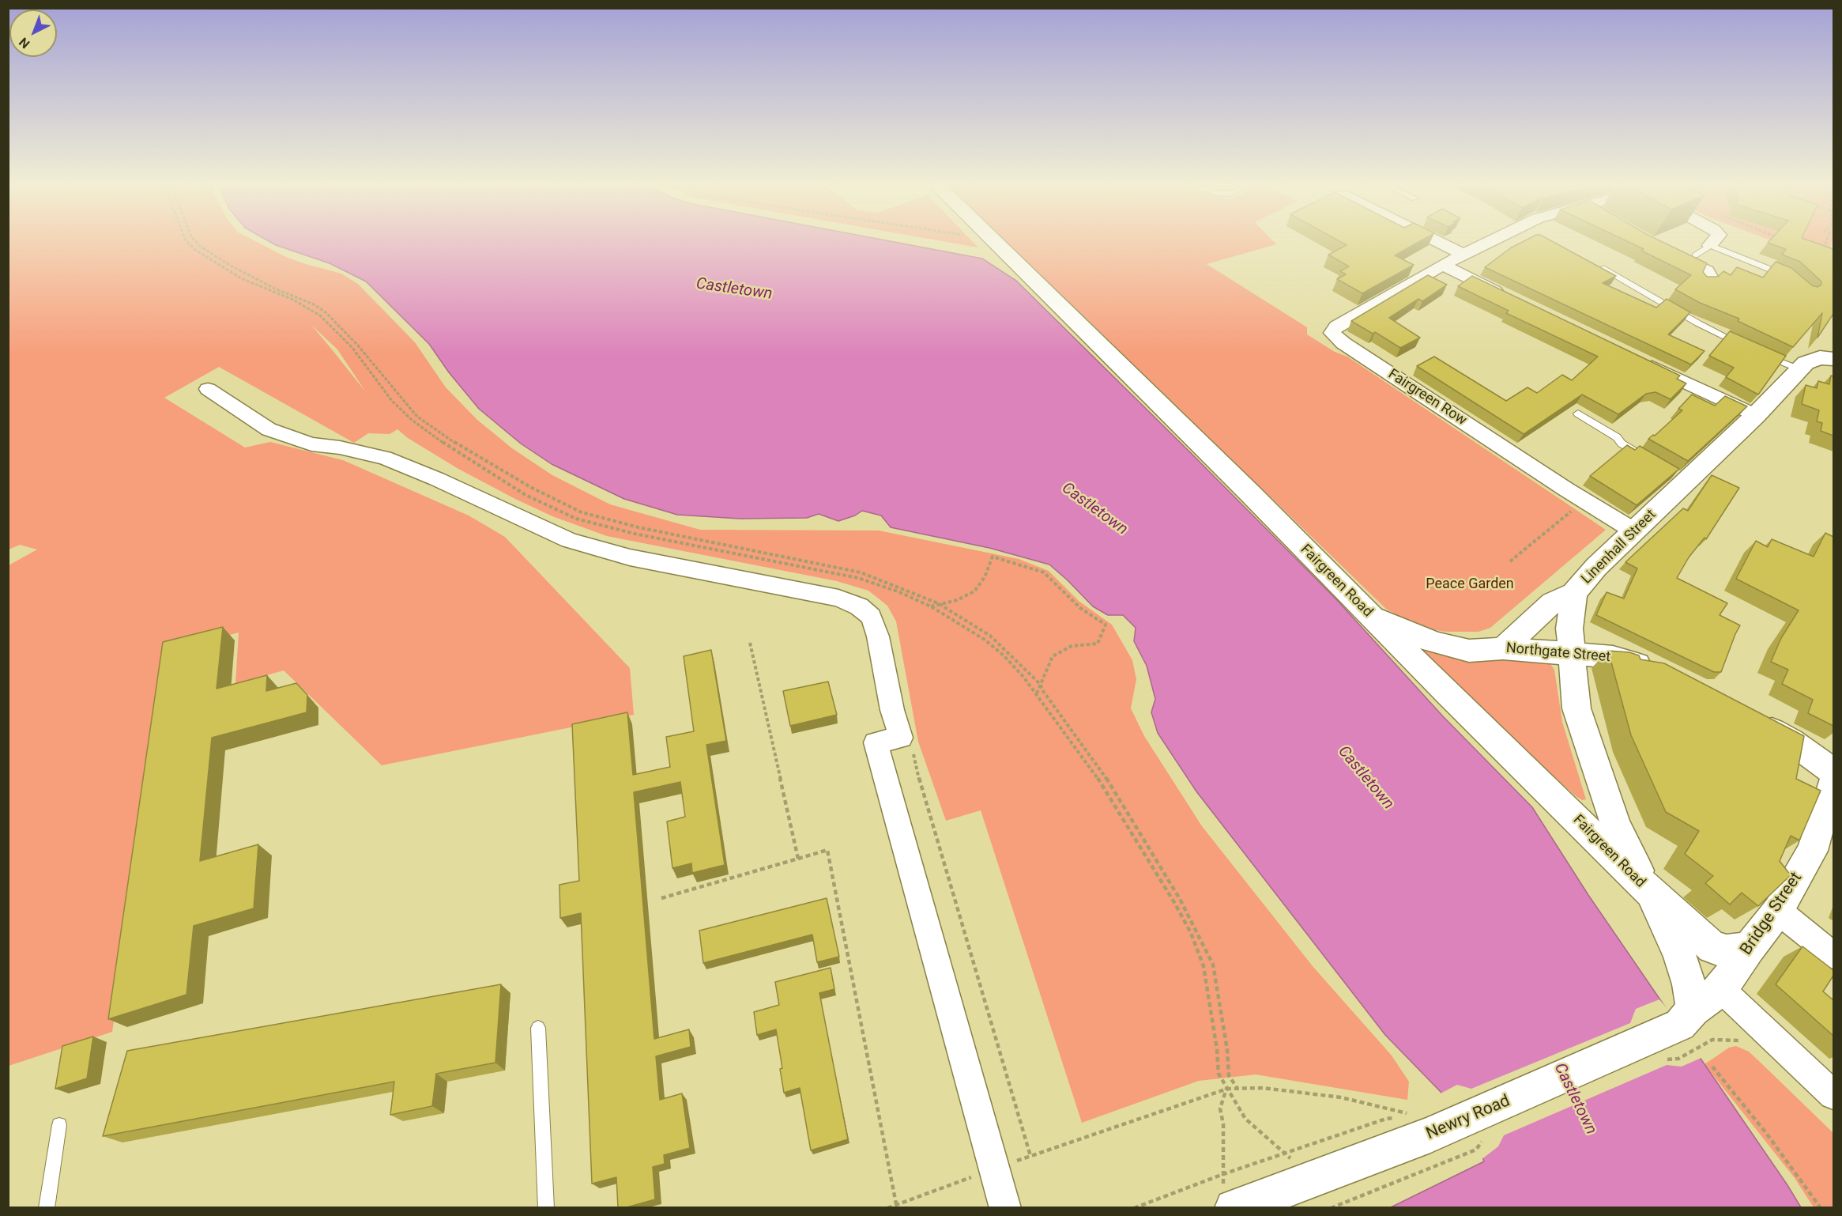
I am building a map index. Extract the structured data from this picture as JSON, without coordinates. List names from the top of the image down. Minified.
{"streets":{"main road":["Linenhall Street","Fairgreen Road","Northgate Street","Bridge Street","Newry Road"],"street":["Fairgreen Row"]},"crossings":[["Fairgreen Row","Linenhall Street"],["Linenhall Street","Fairgreen Road"],["Linenhall Street","Northgate Street"],["Fairgreen Road","Northgate Street"],["Fairgreen Road","Bridge Street"],["Bridge Street","Newry Road"]],"water":["Castletown"],"parks":["Peace Garden"],"north":"bottom left"}
